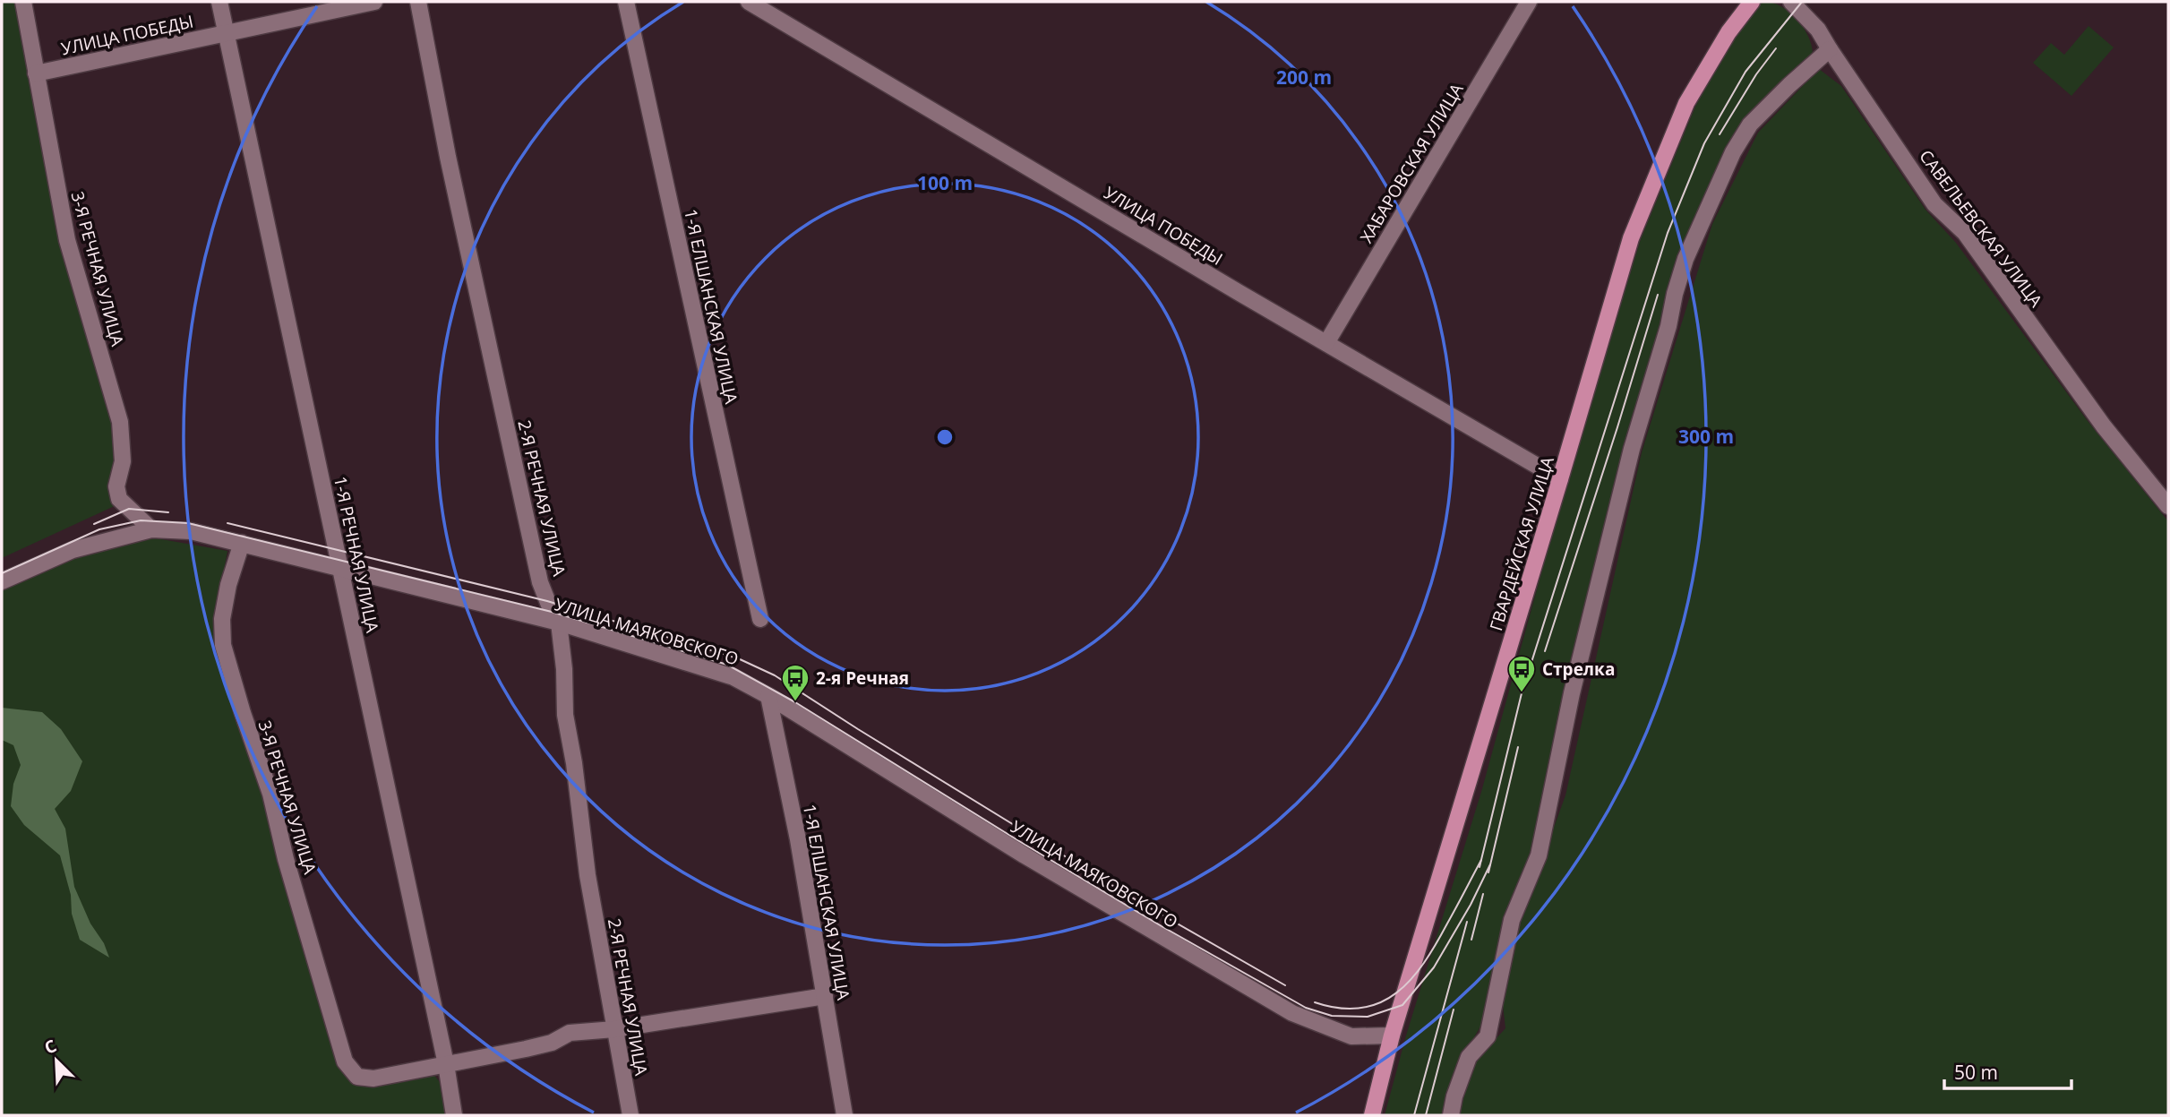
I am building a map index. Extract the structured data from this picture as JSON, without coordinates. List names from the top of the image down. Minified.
{"streets":{"main road":["ГВАРДЕЙСКАЯ УЛИЦА"],"street":["УЛИЦА ПОБЕДЫ","ХАБАРОВСКАЯ УЛИЦА","САВЕЛЬЕВСКАЯ УЛИЦА","3-Я РЕЧНАЯ УЛИЦА","1-Я ЕЛШАНСКАЯ УЛИЦА","2-Я РЕЧНАЯ УЛИЦА","1-Я РЕЧНАЯ УЛИЦА","УЛИЦА МАЯКОВСКОГО"]},"crossings":[["УЛИЦА ПОБЕДЫ","ХАБАРОВСКАЯ УЛИЦА"],["УЛИЦА ПОБЕДЫ","3-Я РЕЧНАЯ УЛИЦА"],["УЛИЦА ПОБЕДЫ","ГВАРДЕЙСКАЯ УЛИЦА"],["УЛИЦА ПОБЕДЫ","1-Я РЕЧНАЯ УЛИЦА"],["3-Я РЕЧНАЯ УЛИЦА","1-Я РЕЧНАЯ УЛИЦА"],["3-Я РЕЧНАЯ УЛИЦА","УЛИЦА МАЯКОВСКОГО"],["1-Я ЕЛШАНСКАЯ УЛИЦА","УЛИЦА МАЯКОВСКОГО"],["2-Я РЕЧНАЯ УЛИЦА","УЛИЦА МАЯКОВСКОГО"],["ГВАРДЕЙСКАЯ УЛИЦА","УЛИЦА МАЯКОВСКОГО"],["1-Я РЕЧНАЯ УЛИЦА","УЛИЦА МАЯКОВСКОГО"]],"places":{"bus stop":["Стрелка","2-я Речная"]},"scale_bar":"50 m","north":"top left","rings":["200 m","100 m","300 m"]}
